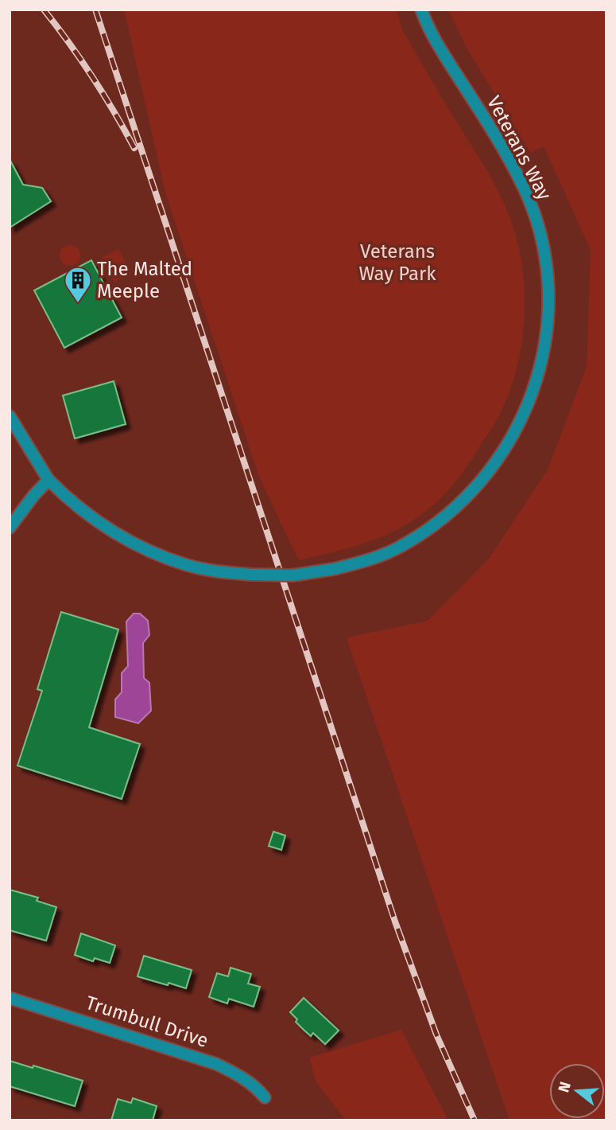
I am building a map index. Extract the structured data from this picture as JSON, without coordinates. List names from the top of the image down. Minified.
{"streets":{"street":["Veterans Way","Trumbull Drive"]},"parks":["Veterans Way Park"],"places":{"building":["The Malted Meeple"]},"north":"left"}
